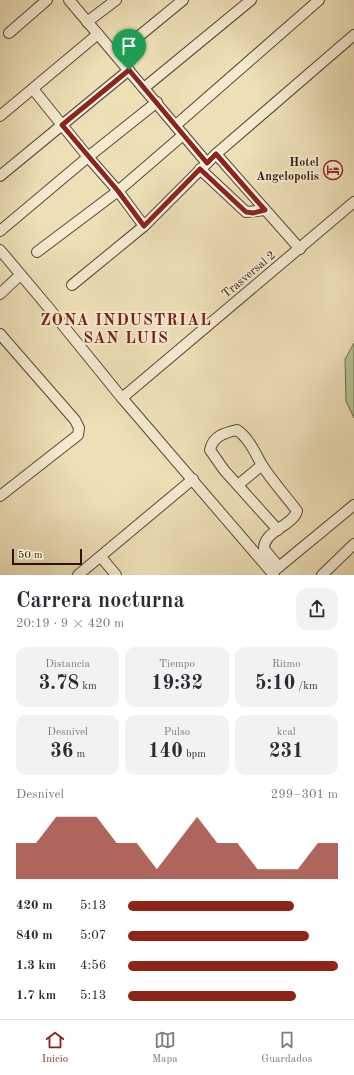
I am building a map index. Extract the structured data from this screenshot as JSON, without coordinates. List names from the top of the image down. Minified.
{"streets":{"street":["Trasversal 2"]},"districts":["ZONA INDUSTRIAL SAN LUIS"],"places":{"hotel":["Hotel Angelopolis"]},"scale_bar":"50 m","page":{"scale":"50 m","heading":["Carrera nocturna","20:19 · 9 × 420 m"],"stats":[["Distancia","3.78 km"],["Tiempo","19:32"],["Ritmo","5:10 /km"],["Desnivel","36 m"],["Pulso","140 bpm"],["kcal","231"]],"chart":["Desnivel","299–301 m"],"list":[{"name":"420 m","note":"5:13"},{"name":"840 m","note":"5:07"},{"name":"1.3 km","note":"4:56"},{"name":"1.7 km","note":"5:13"}],"tabs":["Inicio","Mapa","Guardados"]}}
